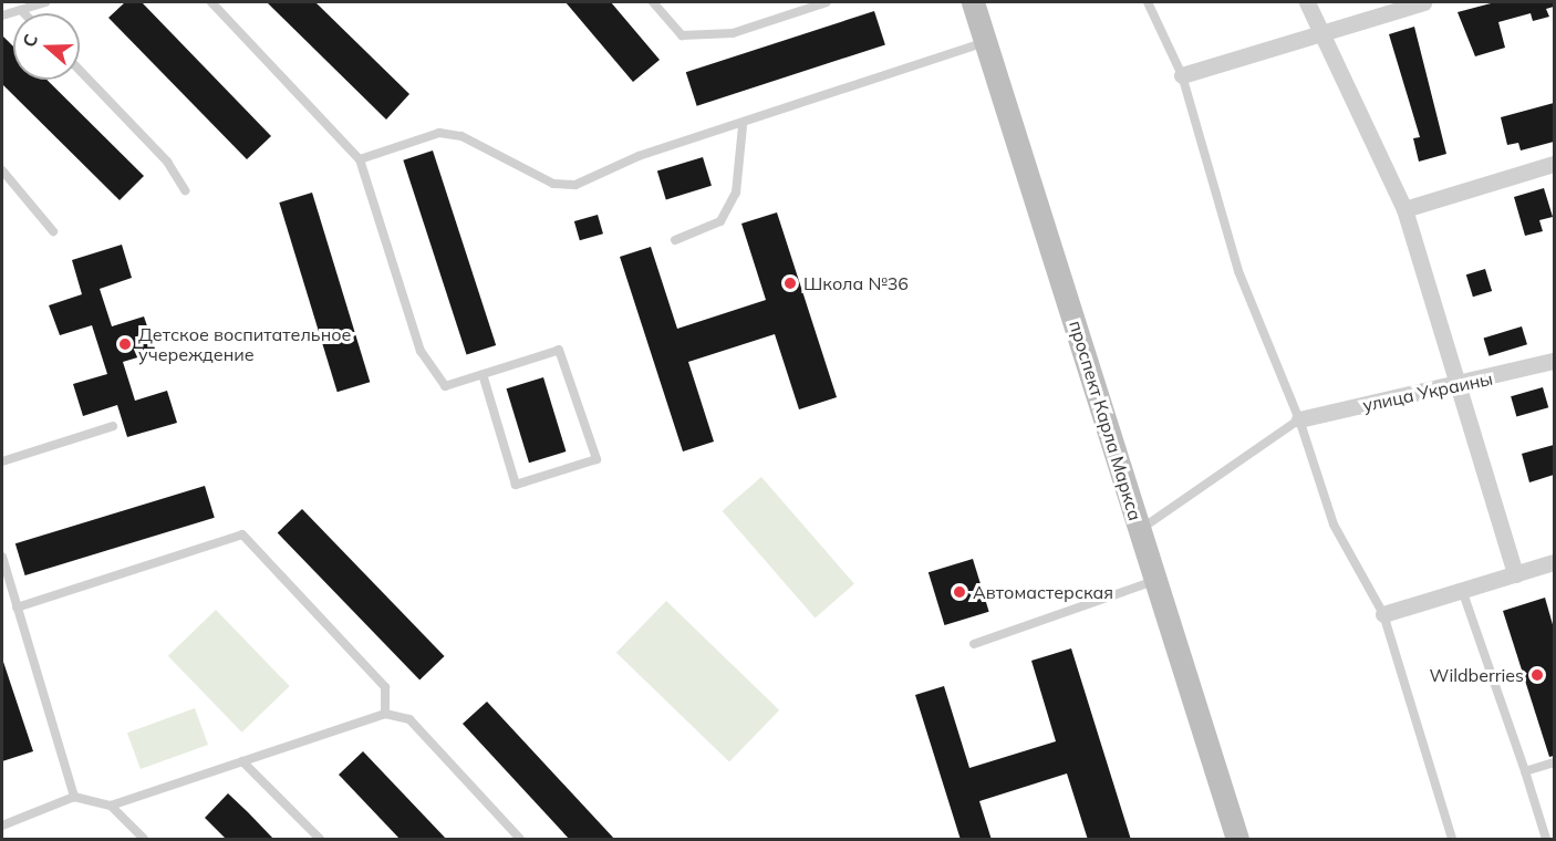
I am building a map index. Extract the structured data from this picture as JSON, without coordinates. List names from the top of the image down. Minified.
{"streets":{"street":["улица Украины","проспект Карла Маркса"]},"places":["Школа №36","Детское воспитательное учереждение","Автомастерская","Wildberries"],"north":"left"}
